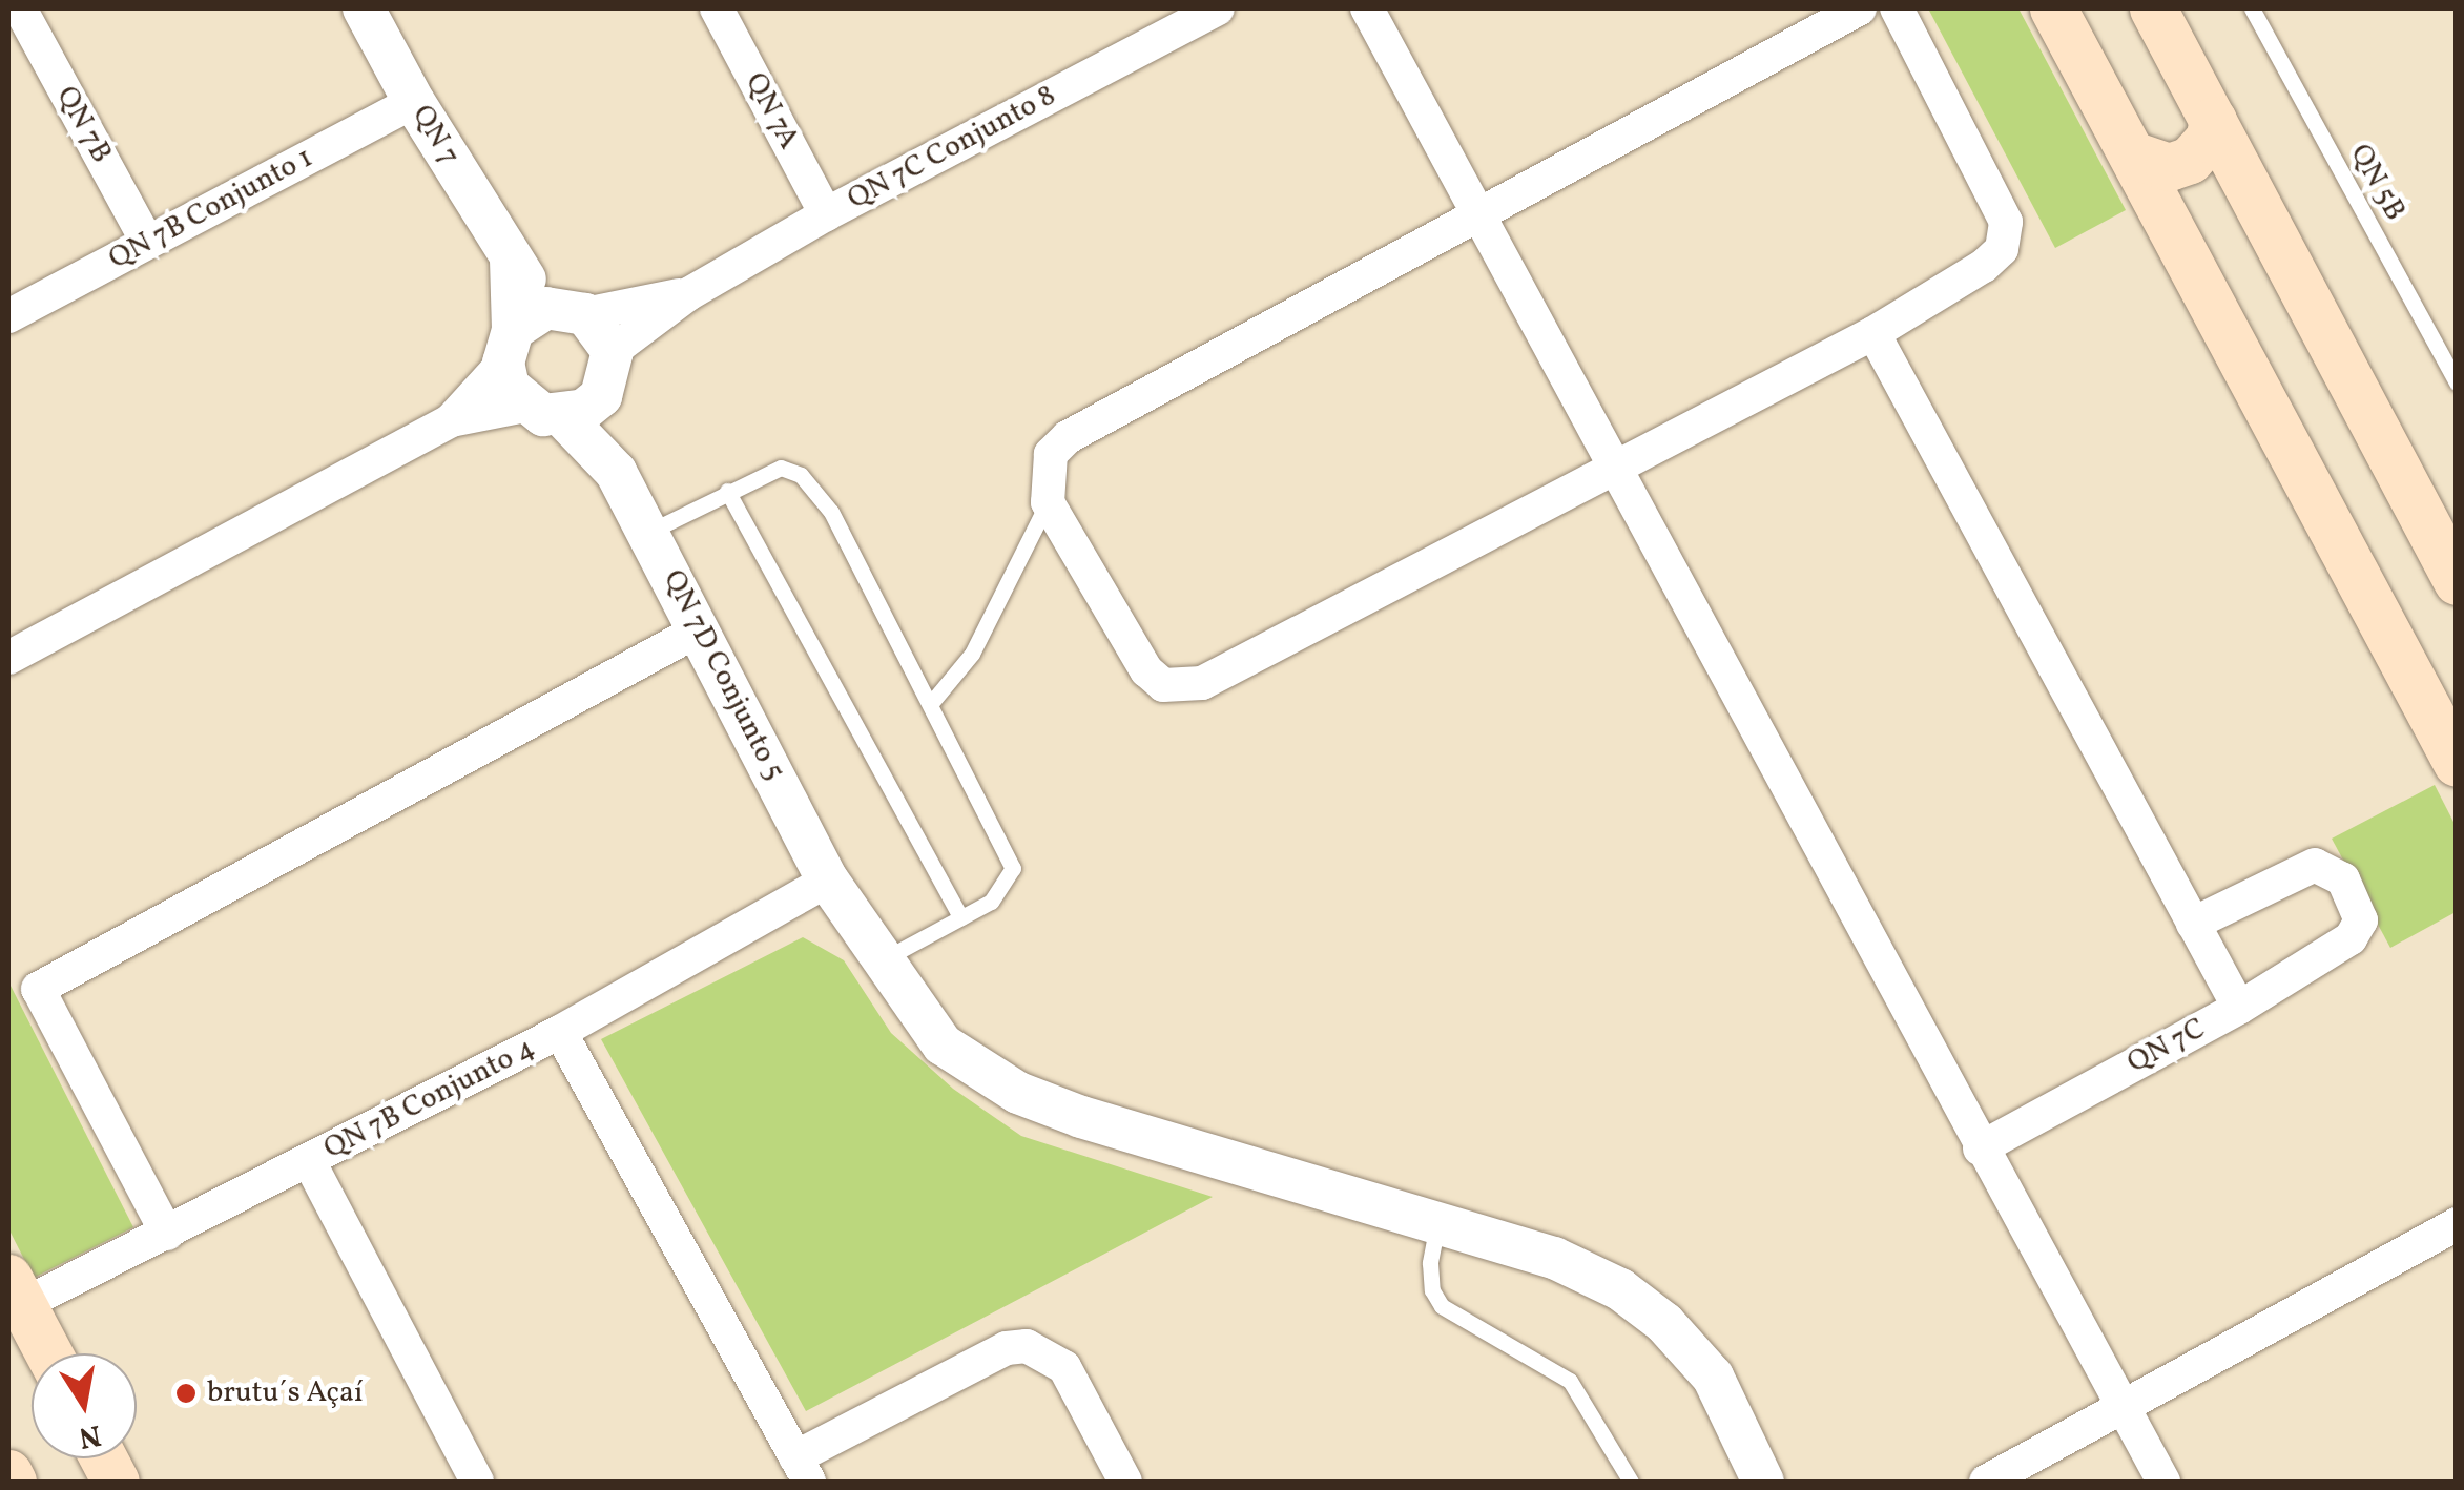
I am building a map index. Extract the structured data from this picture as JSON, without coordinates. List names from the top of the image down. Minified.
{"streets":{"street":["QN 7A","QN 7B","QN 7","QN 7C Conjunto 8","QN 7B Conjunto 1","QN 7D Conjunto 5","QN 7C","QN 7B Conjunto 4"],"lane":["QN 5B"]},"crossings":[["QN 7A","QN 7C Conjunto 8"],["QN 7B","QN 7B Conjunto 1"],["QN 7","QN 7C Conjunto 8"],["QN 7","QN 7B Conjunto 1"],["QN 7","QN 7D Conjunto 5"],["QN 7C Conjunto 8","QN 7D Conjunto 5"],["QN 7D Conjunto 5","QN 7B Conjunto 4"]],"places":["brutu´s Açaí"],"north":"bottom"}
